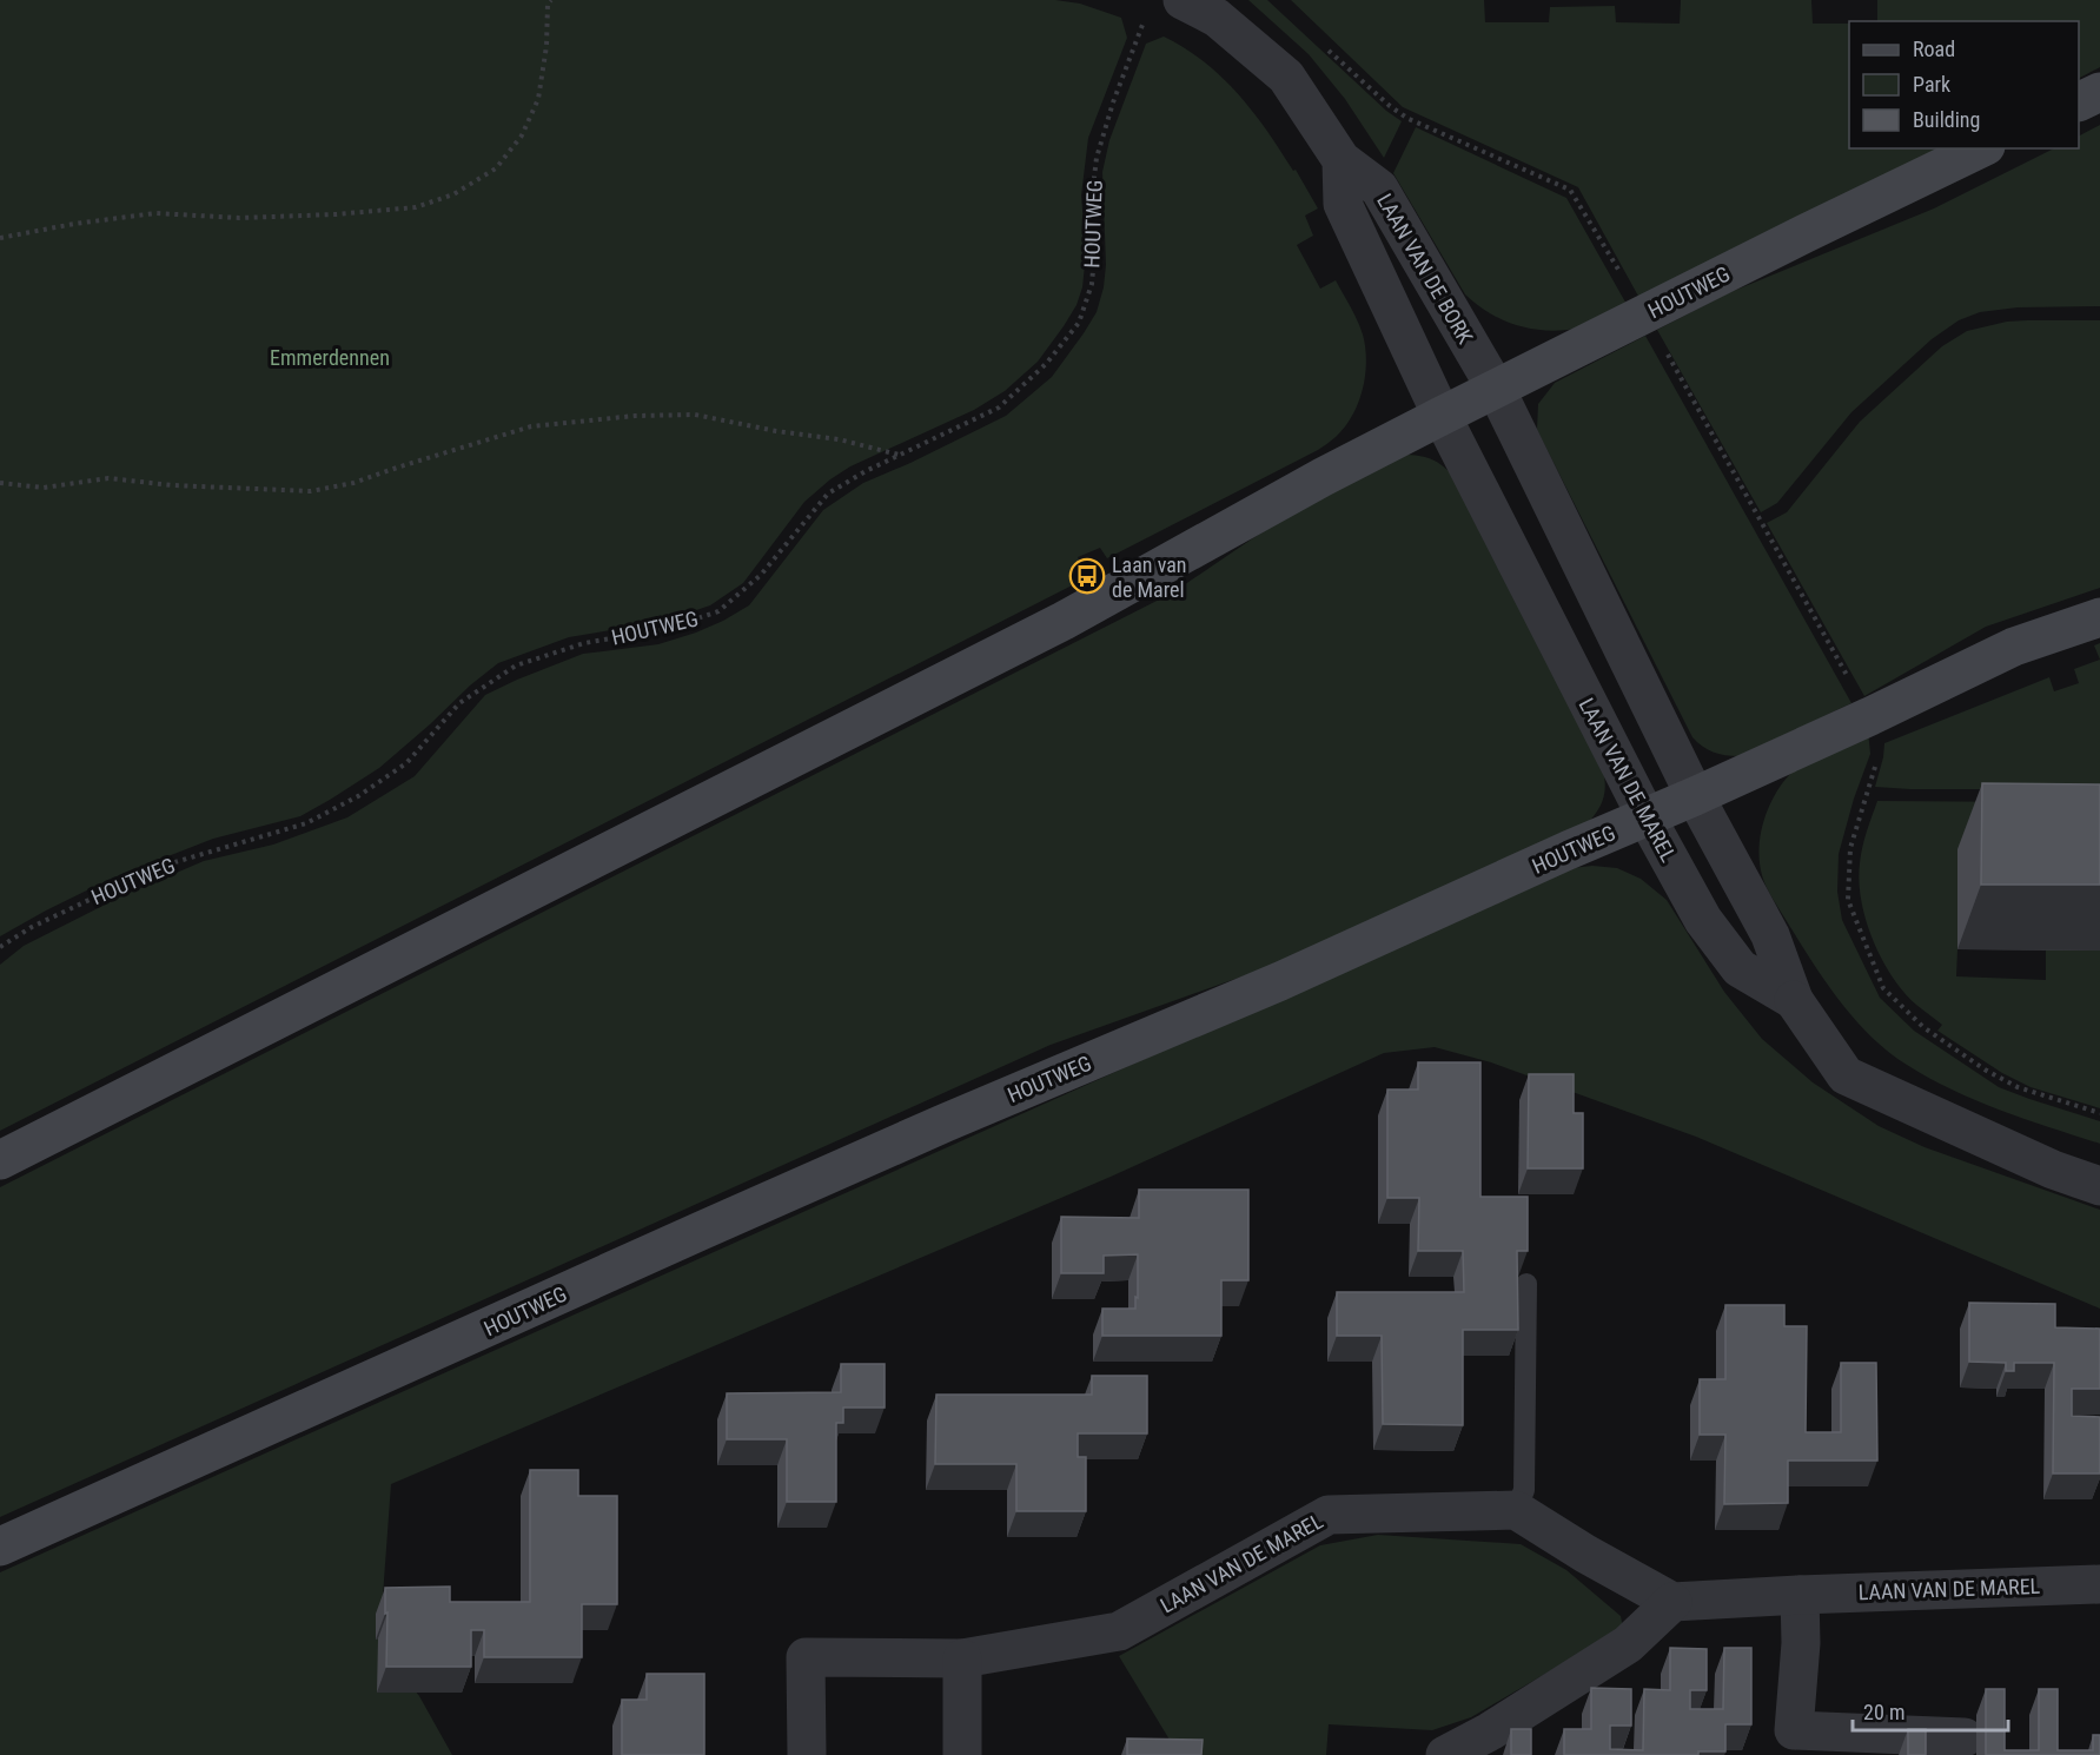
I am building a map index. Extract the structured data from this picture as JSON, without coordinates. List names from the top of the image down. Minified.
{"streets":{"street":["HOUTWEG","LAAN VAN DE BORK","LAAN VAN DE MAREL"]},"crossings":[["HOUTWEG","LAAN VAN DE BORK"],["HOUTWEG","LAAN VAN DE MAREL"],["LAAN VAN DE BORK","LAAN VAN DE MAREL"]],"parks":["Emmerdennen"],"places":{"bus stop":["Laan van de Marel"]},"legend":["Road","Park","Building"],"scale_bar":"20 m"}
